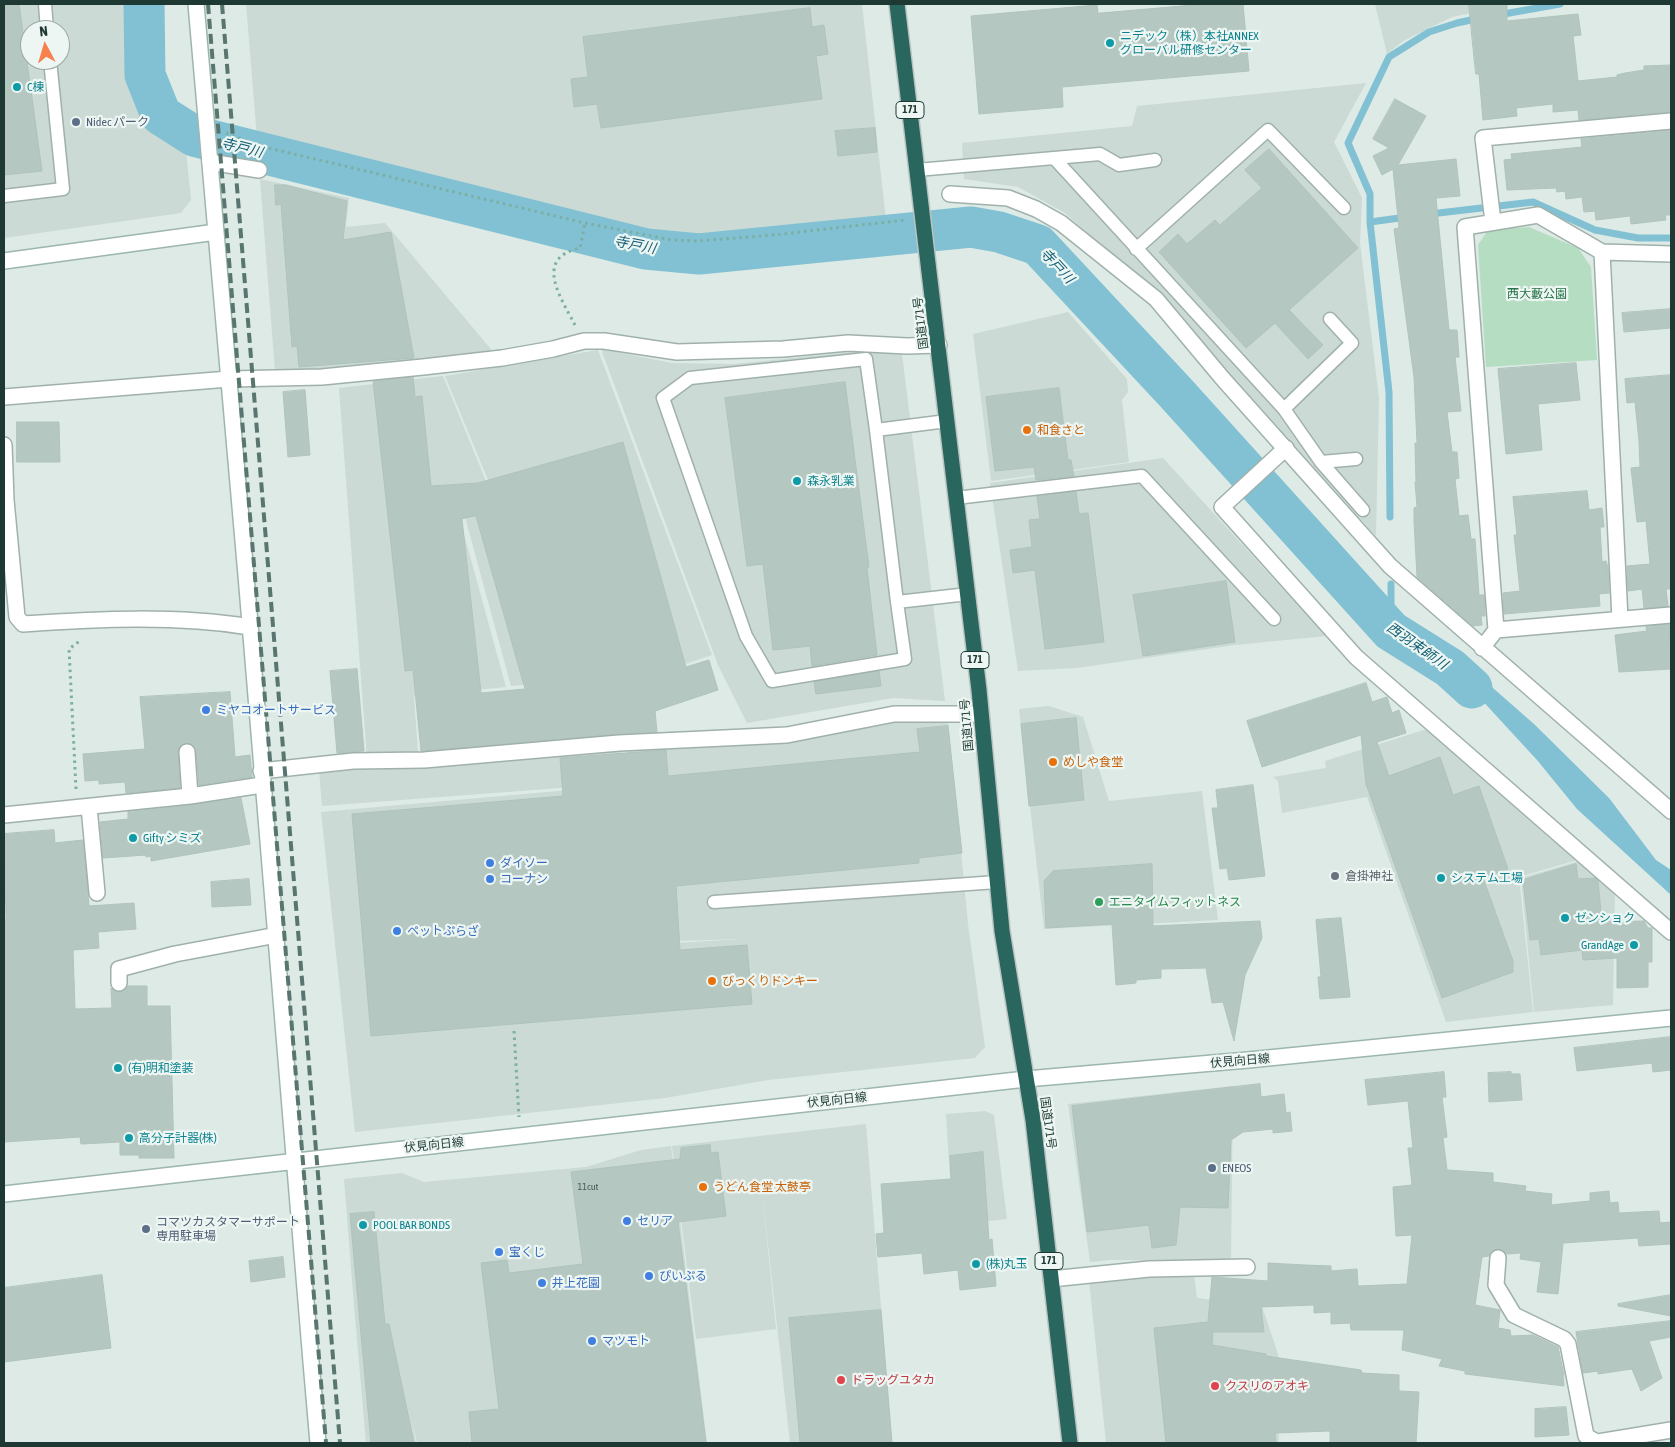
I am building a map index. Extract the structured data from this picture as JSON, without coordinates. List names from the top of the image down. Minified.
{"streets":{"highway":["171","国道171号"],"street":["伏見向日線"]},"crossings":[["国道171号","伏見向日線"]],"water":["寺戸川","西羽束師川"],"parks":["西大藪公園"],"places":["ニデック（株）本社ANNEX グローバル研修センター","C棟","Nidec パーク","和食さと","森永乳業","ミヤコオートサービス","めしや食堂","Gifty シミズ","ダイソー","倉掛神社","システム工場","コーナン","エニタイムフィットネス","ゼンショク","ペットぷらざ","GrandAge","びっくりドンキー","(有)明和塗装","高分子計器(株)","ENEOS","うどん食堂 太鼓亭","セリア","POOL BAR BONDS","コマツカスタマーサポート 専用駐車場","宝くじ","(株)丸玉","ぴいぷる","井上花園","マツモト","ドラッグユタカ","クスリのアオキ"],"house_numbers":["11cut"],"north":"top"}
